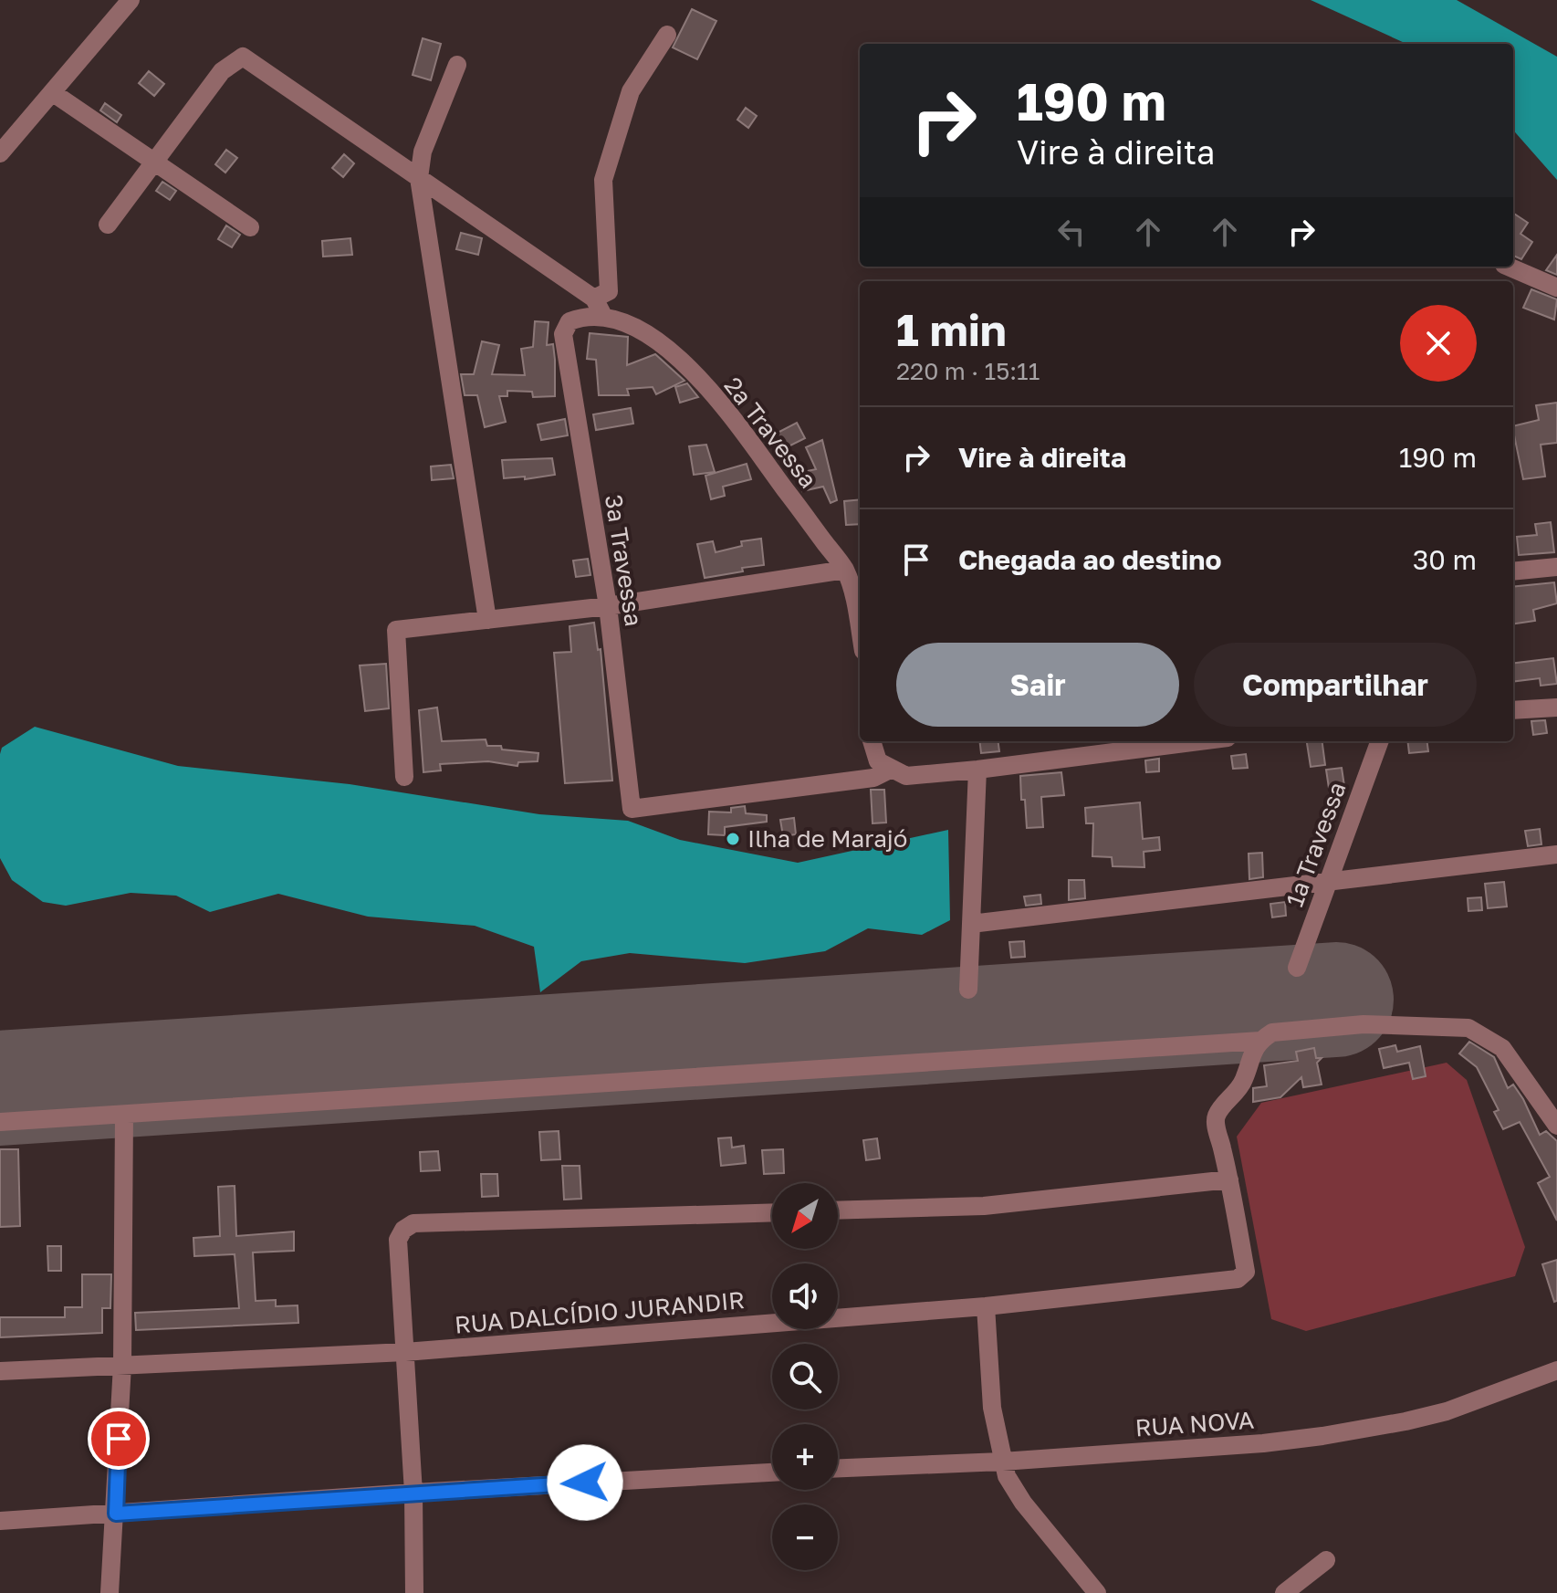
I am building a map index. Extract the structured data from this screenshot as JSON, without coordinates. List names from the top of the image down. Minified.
{"streets":{"street":["2ª Travessa","3ª Travessa","1ª Travessa","RUA DALCÍDIO JURANDIR","RUA NOVA"]},"crossings":[["2ª Travessa","3ª Travessa"]],"places":["Ilha de Marajó"],"north":"bottom left","page":{"turn":["190 m","Vire à direita"],"heading":["1 min","220 m · 15:11"],"list":[{"name":"Vire à direita","value":"190 m"},{"name":"Chegada ao destino","value":"30 m"}],"buttons":["Sair","Compartilhar"],"map_buttons":["+","−"]}}
